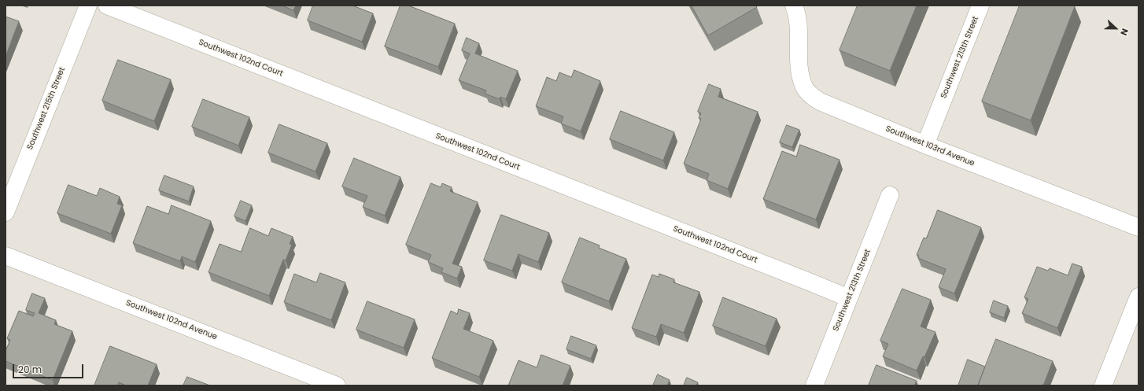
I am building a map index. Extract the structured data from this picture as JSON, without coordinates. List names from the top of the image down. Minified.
{"streets":{"street":["Southwest 213th Street","Southwest 102nd Court","Southwest 215th Street","Southwest 103rd Avenue","Southwest 102nd Avenue"]},"crossings":[["Southwest 213th Street","Southwest 102nd Court"],["Southwest 213th Street","Southwest 103rd Avenue"]],"scale_bar":"20 m","north":"right"}
